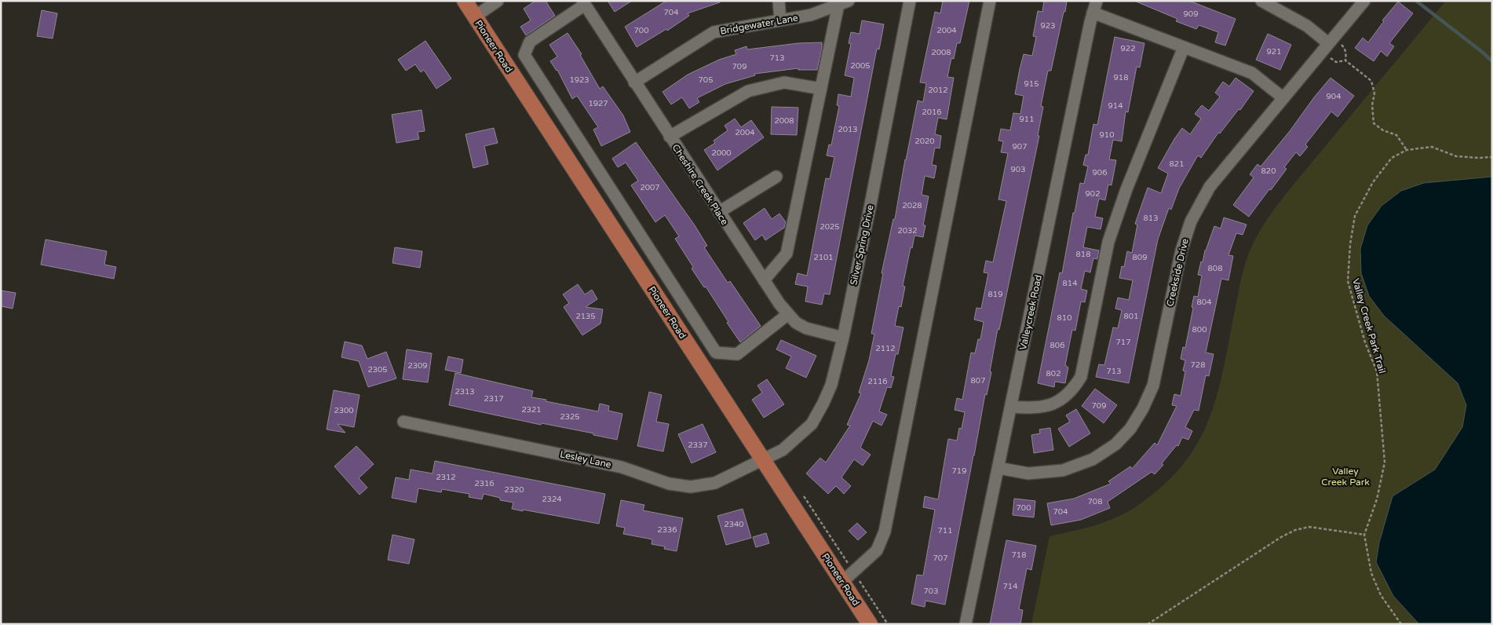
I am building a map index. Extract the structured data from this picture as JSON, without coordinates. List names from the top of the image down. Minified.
{"streets":{"main road":["Pioneer Road"],"street":["Bridgewater Lane","Cheshire Creek Place","Silver Spring Drive","Creekside Drive","Valleycreek Road","Lesley Lane"],"path":["Valley Creek Park Trail"]},"crossings":[["Bridgewater Lane","Cheshire Creek Place"],["Pioneer Road","Silver Spring Drive"],["Pioneer Road","Lesley Lane"],["Cheshire Creek Place","Silver Spring Drive"],["Silver Spring Drive","Lesley Lane"],["Creekside Drive","Valleycreek Road"]],"parks":["Valley Creek Park"],"house_numbers":["704","909","923","700","2004","922","921","2008","713","2005","709","918","1923","705","915","2012","904","1927","914","2016","911","2008","2013","2004","910","2020","907","2000","821","903","820","906","2007","902","2028","813","2025","2032","818","2101","809","808","814","819","804","2135","801","810","800","717","806","2112","728","2309","2305","713","802","807","2116","2313","2317","709","2321","2300","2325","2337","719","2312","2316","2320","2324","708","700","704","2340","2336","711","718","707","714","703"]}
